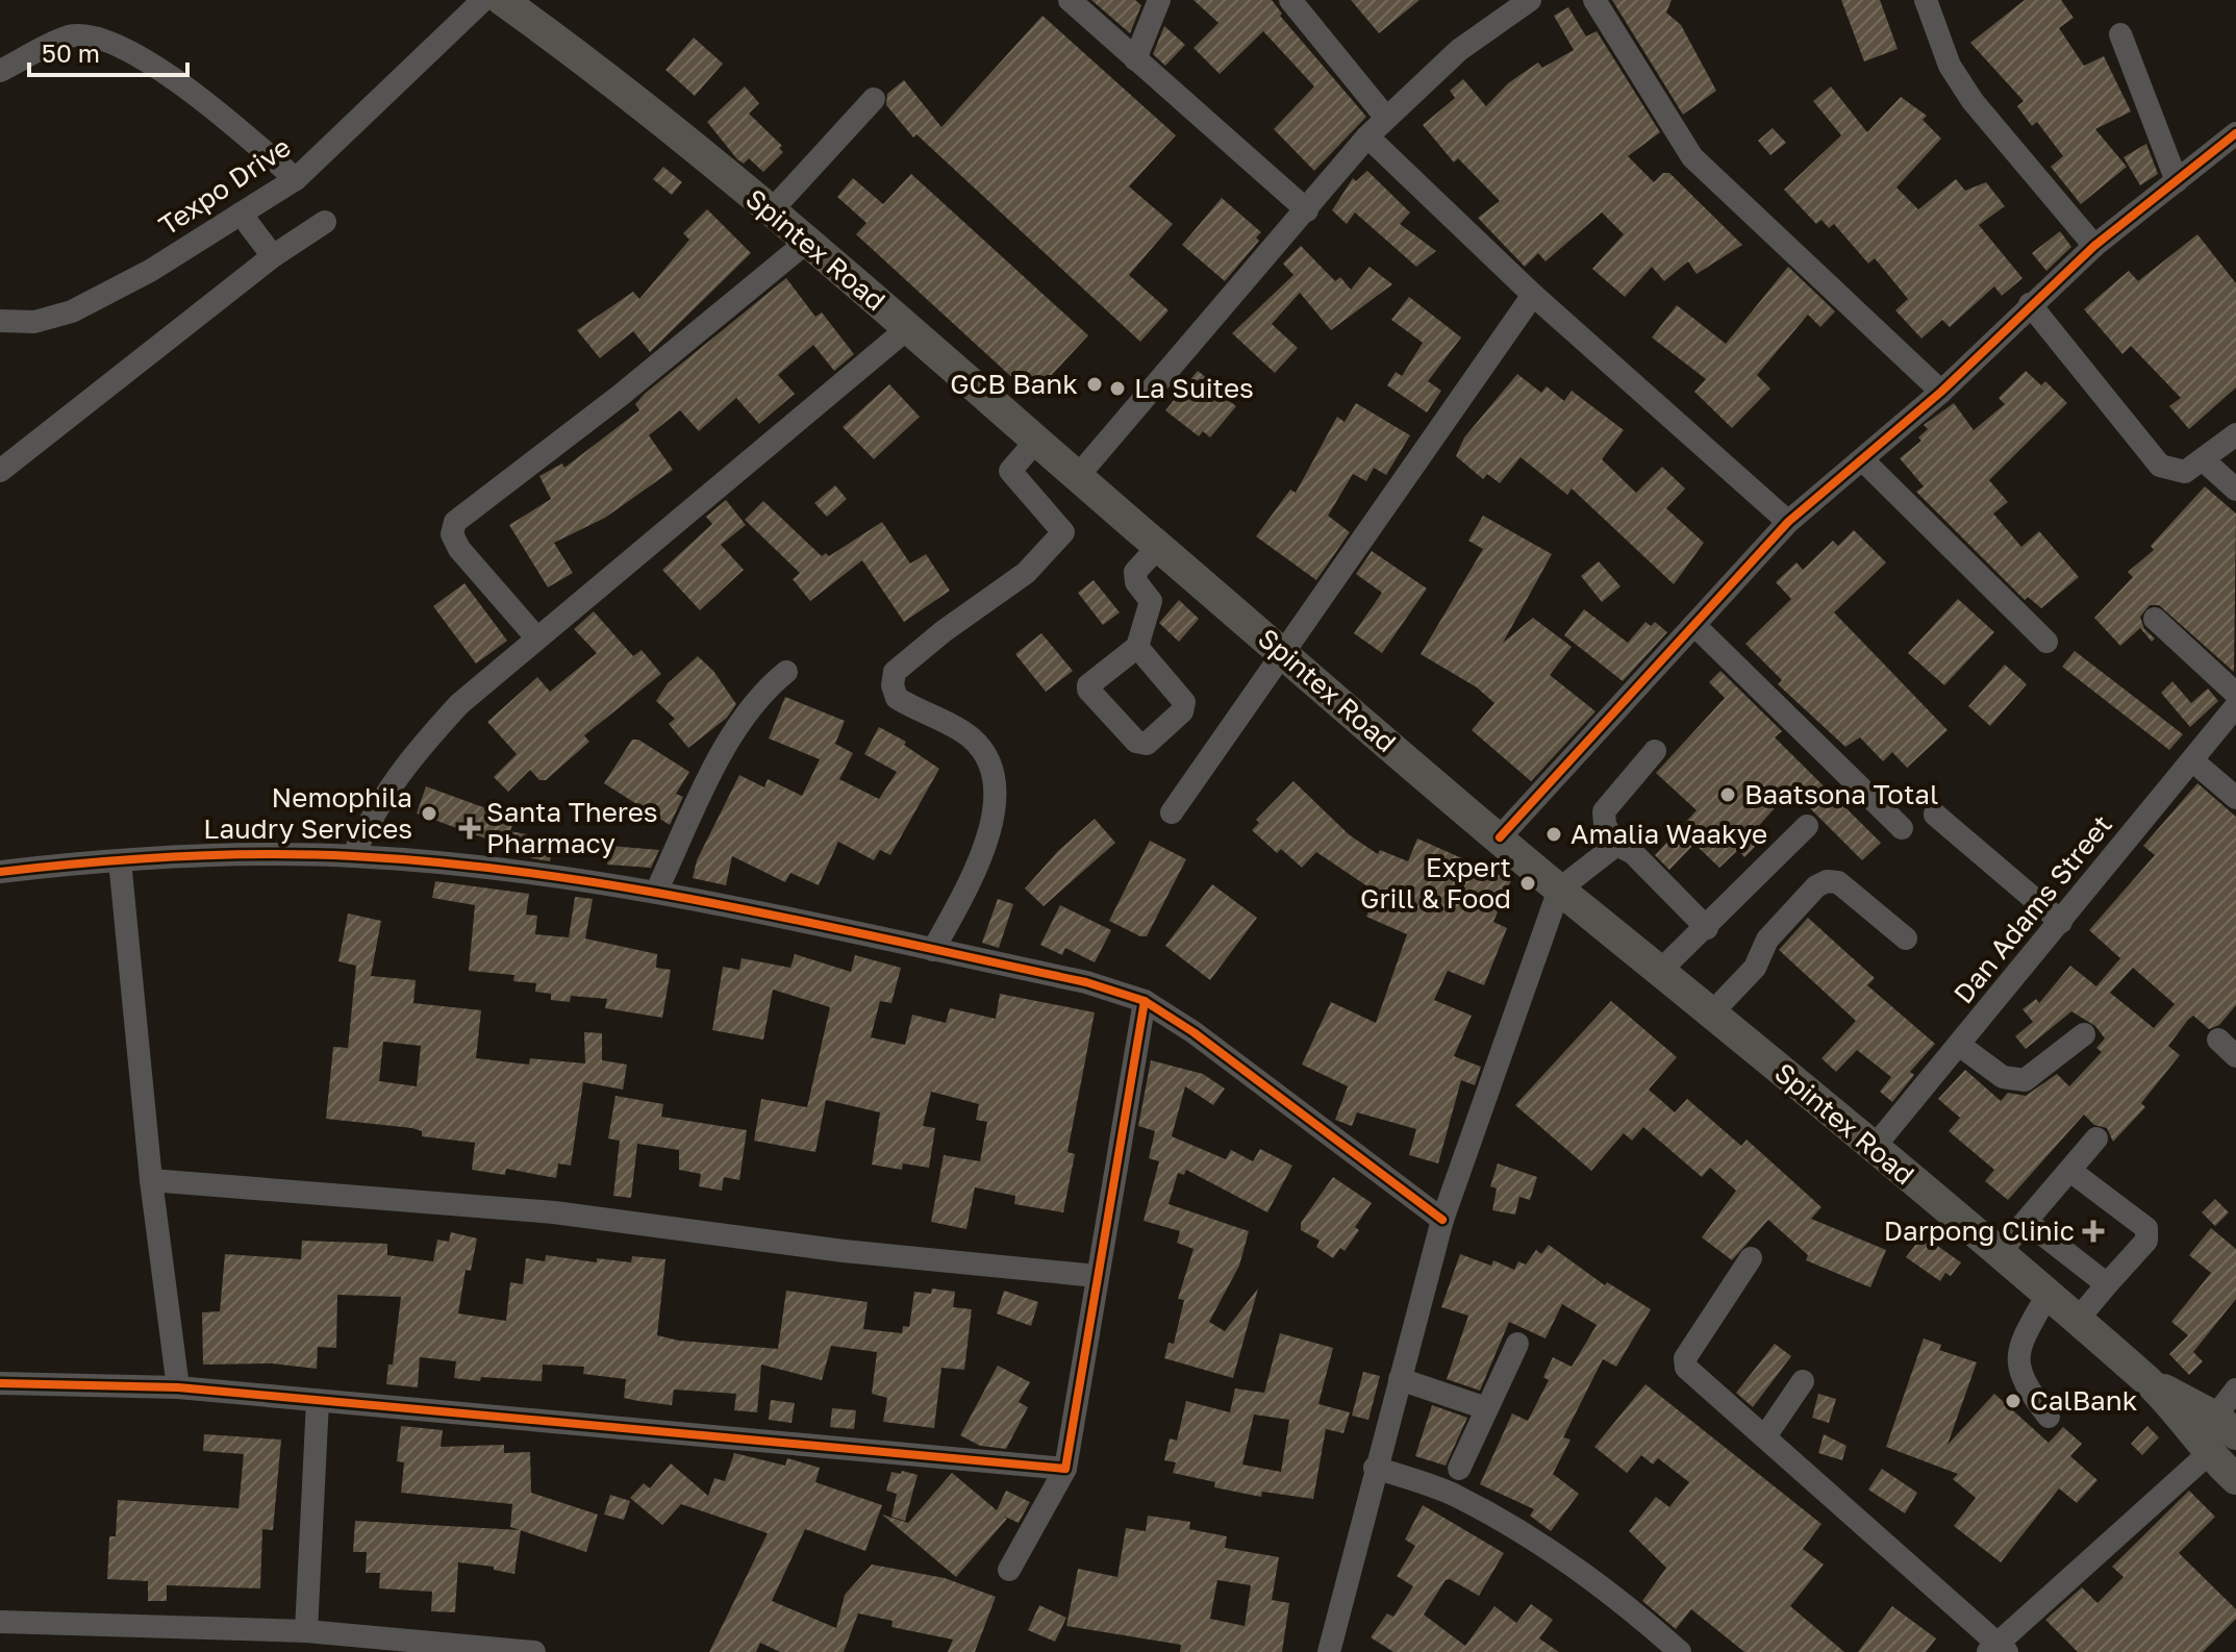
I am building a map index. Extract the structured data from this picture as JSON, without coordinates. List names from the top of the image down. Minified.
{"streets":{"main road":["Spintex Road"],"street":["Texpo Drive","Dan Adams Street"]},"crossings":[["Spintex Road","Dan Adams Street"]],"places":{"other":["GCB Bank","La Suites","Baatsona Total","Nemophila Laudry Services","Amalia Waakye","Expert Grill & Food","CalBank"],"health":["Santa Theres Pharmacy","Darpong Clinic"]},"scale_bar":"50 m"}
